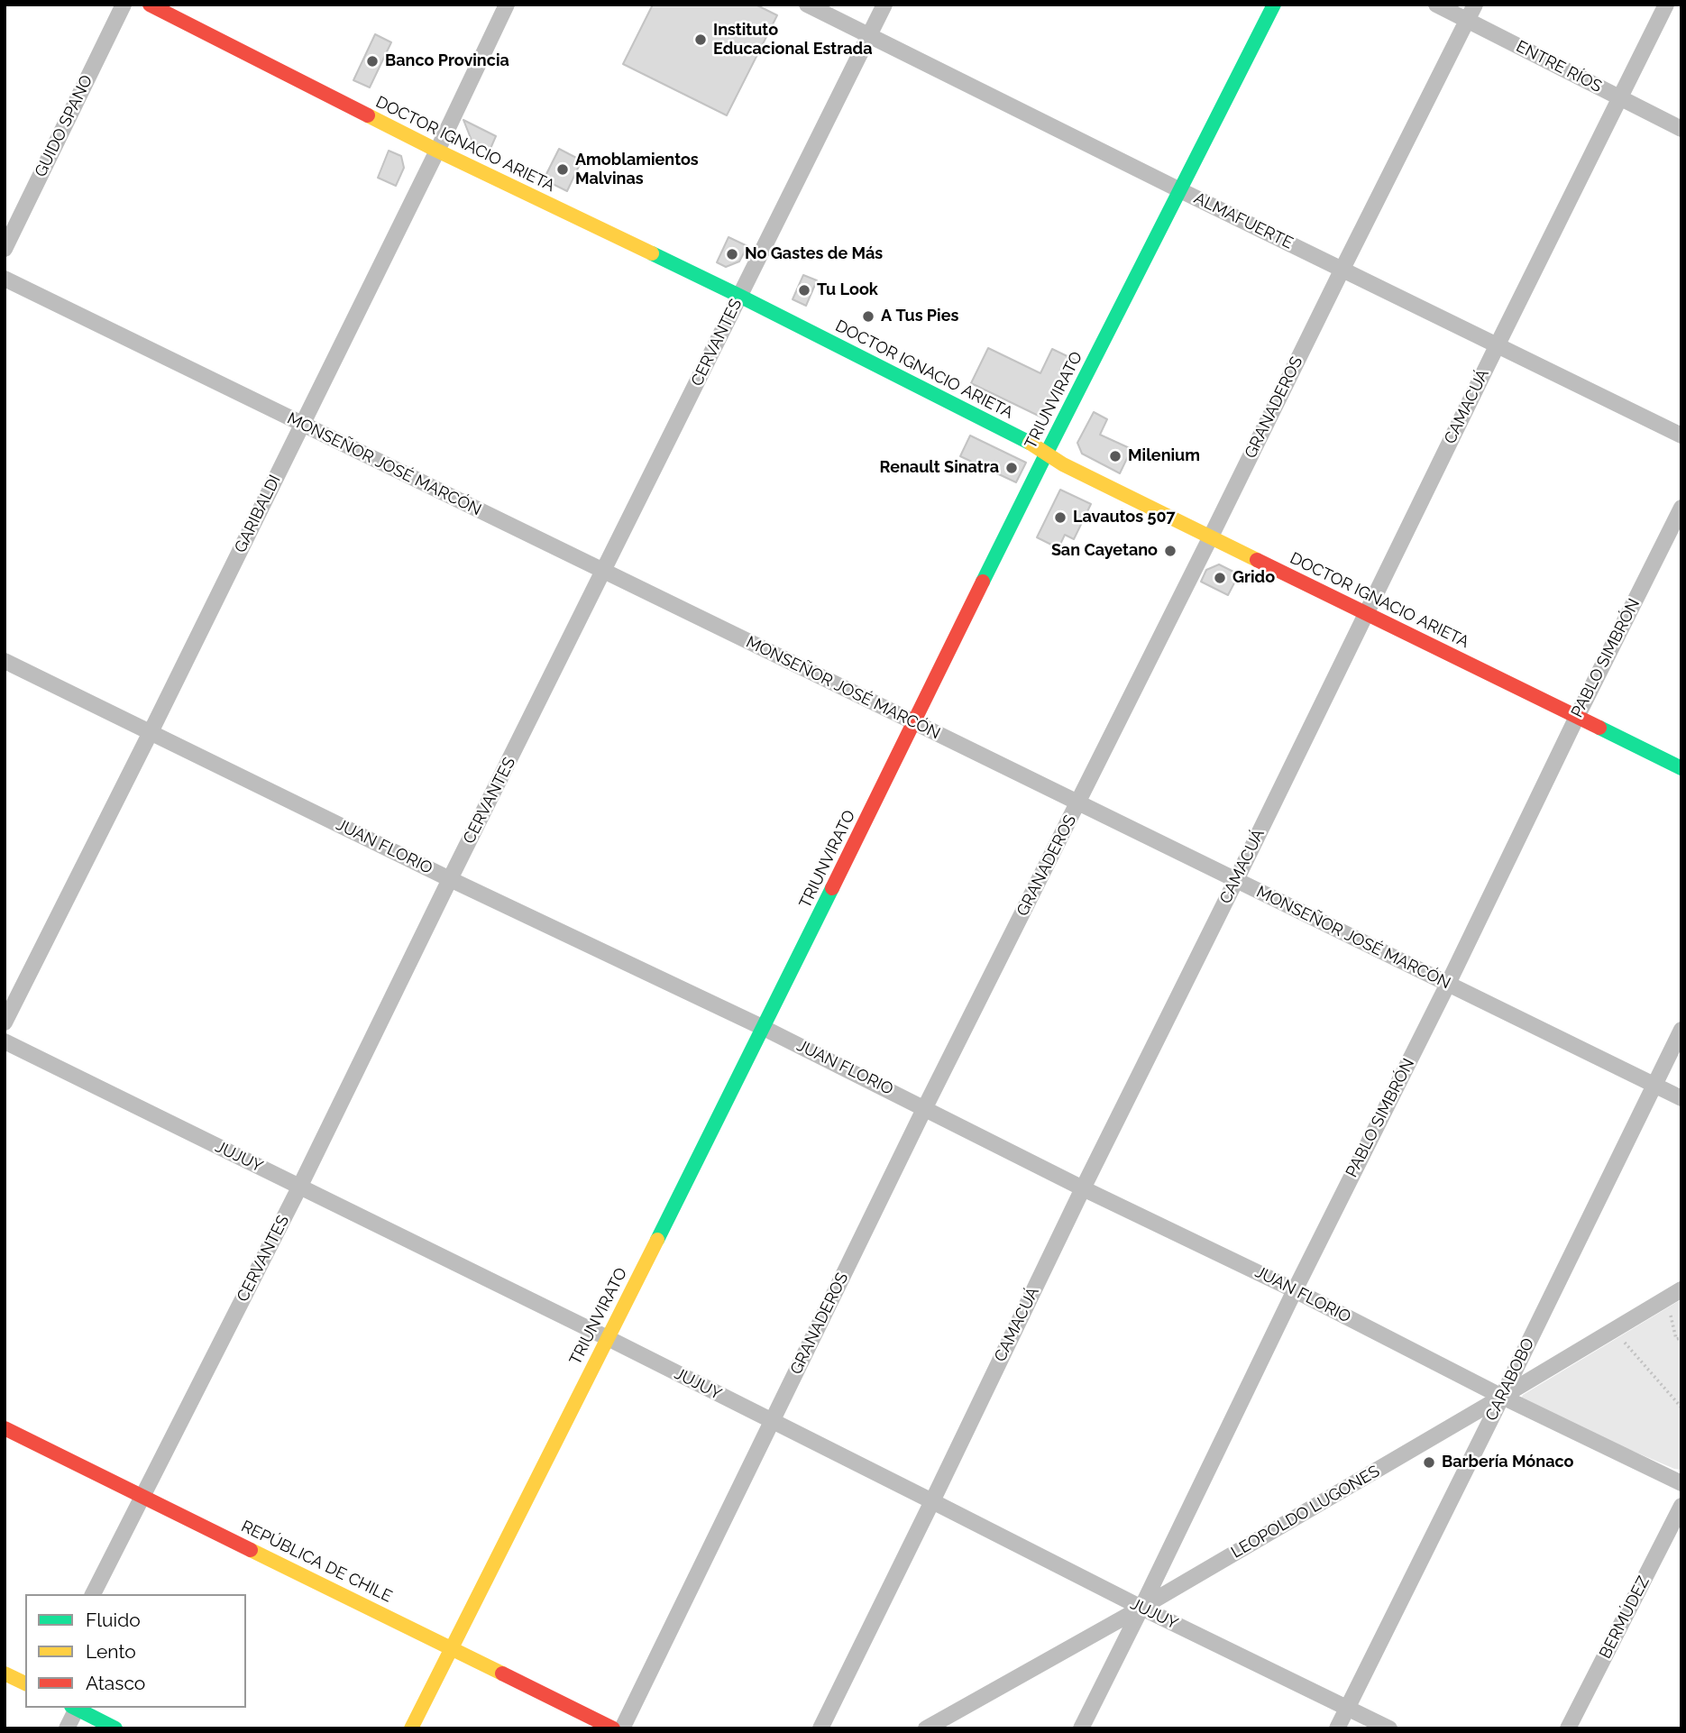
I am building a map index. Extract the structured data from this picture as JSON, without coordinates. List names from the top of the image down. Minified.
{"streets":{"street":["ENTRE RÍOS","GUIDO SPANO","DOCTOR IGNACIO ARIETA","ALMAFUERTE","CERVANTES","TRIUNVIRATO","CAMACUÁ","GRANADEROS","MONSEÑOR JOSÉ MARCÓN","GARIBALDI","PABLO SIMBRÓN","JUAN FLORIO","JUJUY","CARABOBO","LEOPOLDO LUGONES","REPÚBLICA DE CHILE","BERMÚDEZ"]},"crossings":[["ENTRE RÍOS","CAMACUÁ"],["ENTRE RÍOS","GRANADEROS"],["DOCTOR IGNACIO ARIETA","CERVANTES"],["DOCTOR IGNACIO ARIETA","TRIUNVIRATO"],["DOCTOR IGNACIO ARIETA","CAMACUÁ"],["DOCTOR IGNACIO ARIETA","GRANADEROS"],["DOCTOR IGNACIO ARIETA","GARIBALDI"],["DOCTOR IGNACIO ARIETA","PABLO SIMBRÓN"],["ALMAFUERTE","CERVANTES"],["ALMAFUERTE","TRIUNVIRATO"],["ALMAFUERTE","CAMACUÁ"],["ALMAFUERTE","GRANADEROS"],["CERVANTES","MONSEÑOR JOSÉ MARCÓN"],["CERVANTES","JUAN FLORIO"],["CERVANTES","JUJUY"],["CERVANTES","REPÚBLICA DE CHILE"],["TRIUNVIRATO","MONSEÑOR JOSÉ MARCÓN"],["TRIUNVIRATO","JUAN FLORIO"],["TRIUNVIRATO","JUJUY"],["TRIUNVIRATO","REPÚBLICA DE CHILE"],["CAMACUÁ","MONSEÑOR JOSÉ MARCÓN"],["CAMACUÁ","JUAN FLORIO"],["CAMACUÁ","JUJUY"],["GRANADEROS","MONSEÑOR JOSÉ MARCÓN"],["GRANADEROS","JUAN FLORIO"],["GRANADEROS","JUJUY"],["MONSEÑOR JOSÉ MARCÓN","GARIBALDI"],["MONSEÑOR JOSÉ MARCÓN","PABLO SIMBRÓN"],["MONSEÑOR JOSÉ MARCÓN","CARABOBO"],["GARIBALDI","JUAN FLORIO"],["PABLO SIMBRÓN","JUAN FLORIO"],["PABLO SIMBRÓN","JUJUY"],["PABLO SIMBRÓN","LEOPOLDO LUGONES"],["JUAN FLORIO","CARABOBO"],["JUAN FLORIO","LEOPOLDO LUGONES"],["JUJUY","CARABOBO"],["JUJUY","LEOPOLDO LUGONES"],["CARABOBO","LEOPOLDO LUGONES"]],"places":["Instituto Educacional Estrada","Banco Provincia","Amoblamientos Malvinas","No Gastes de Más","Tu Look","A Tus Pies","Milenium","Renault Sinatra","Lavautos 507","San Cayetano","Grido","Barbería Mónaco"],"legend":["Fluido","Lento","Atasco"]}
